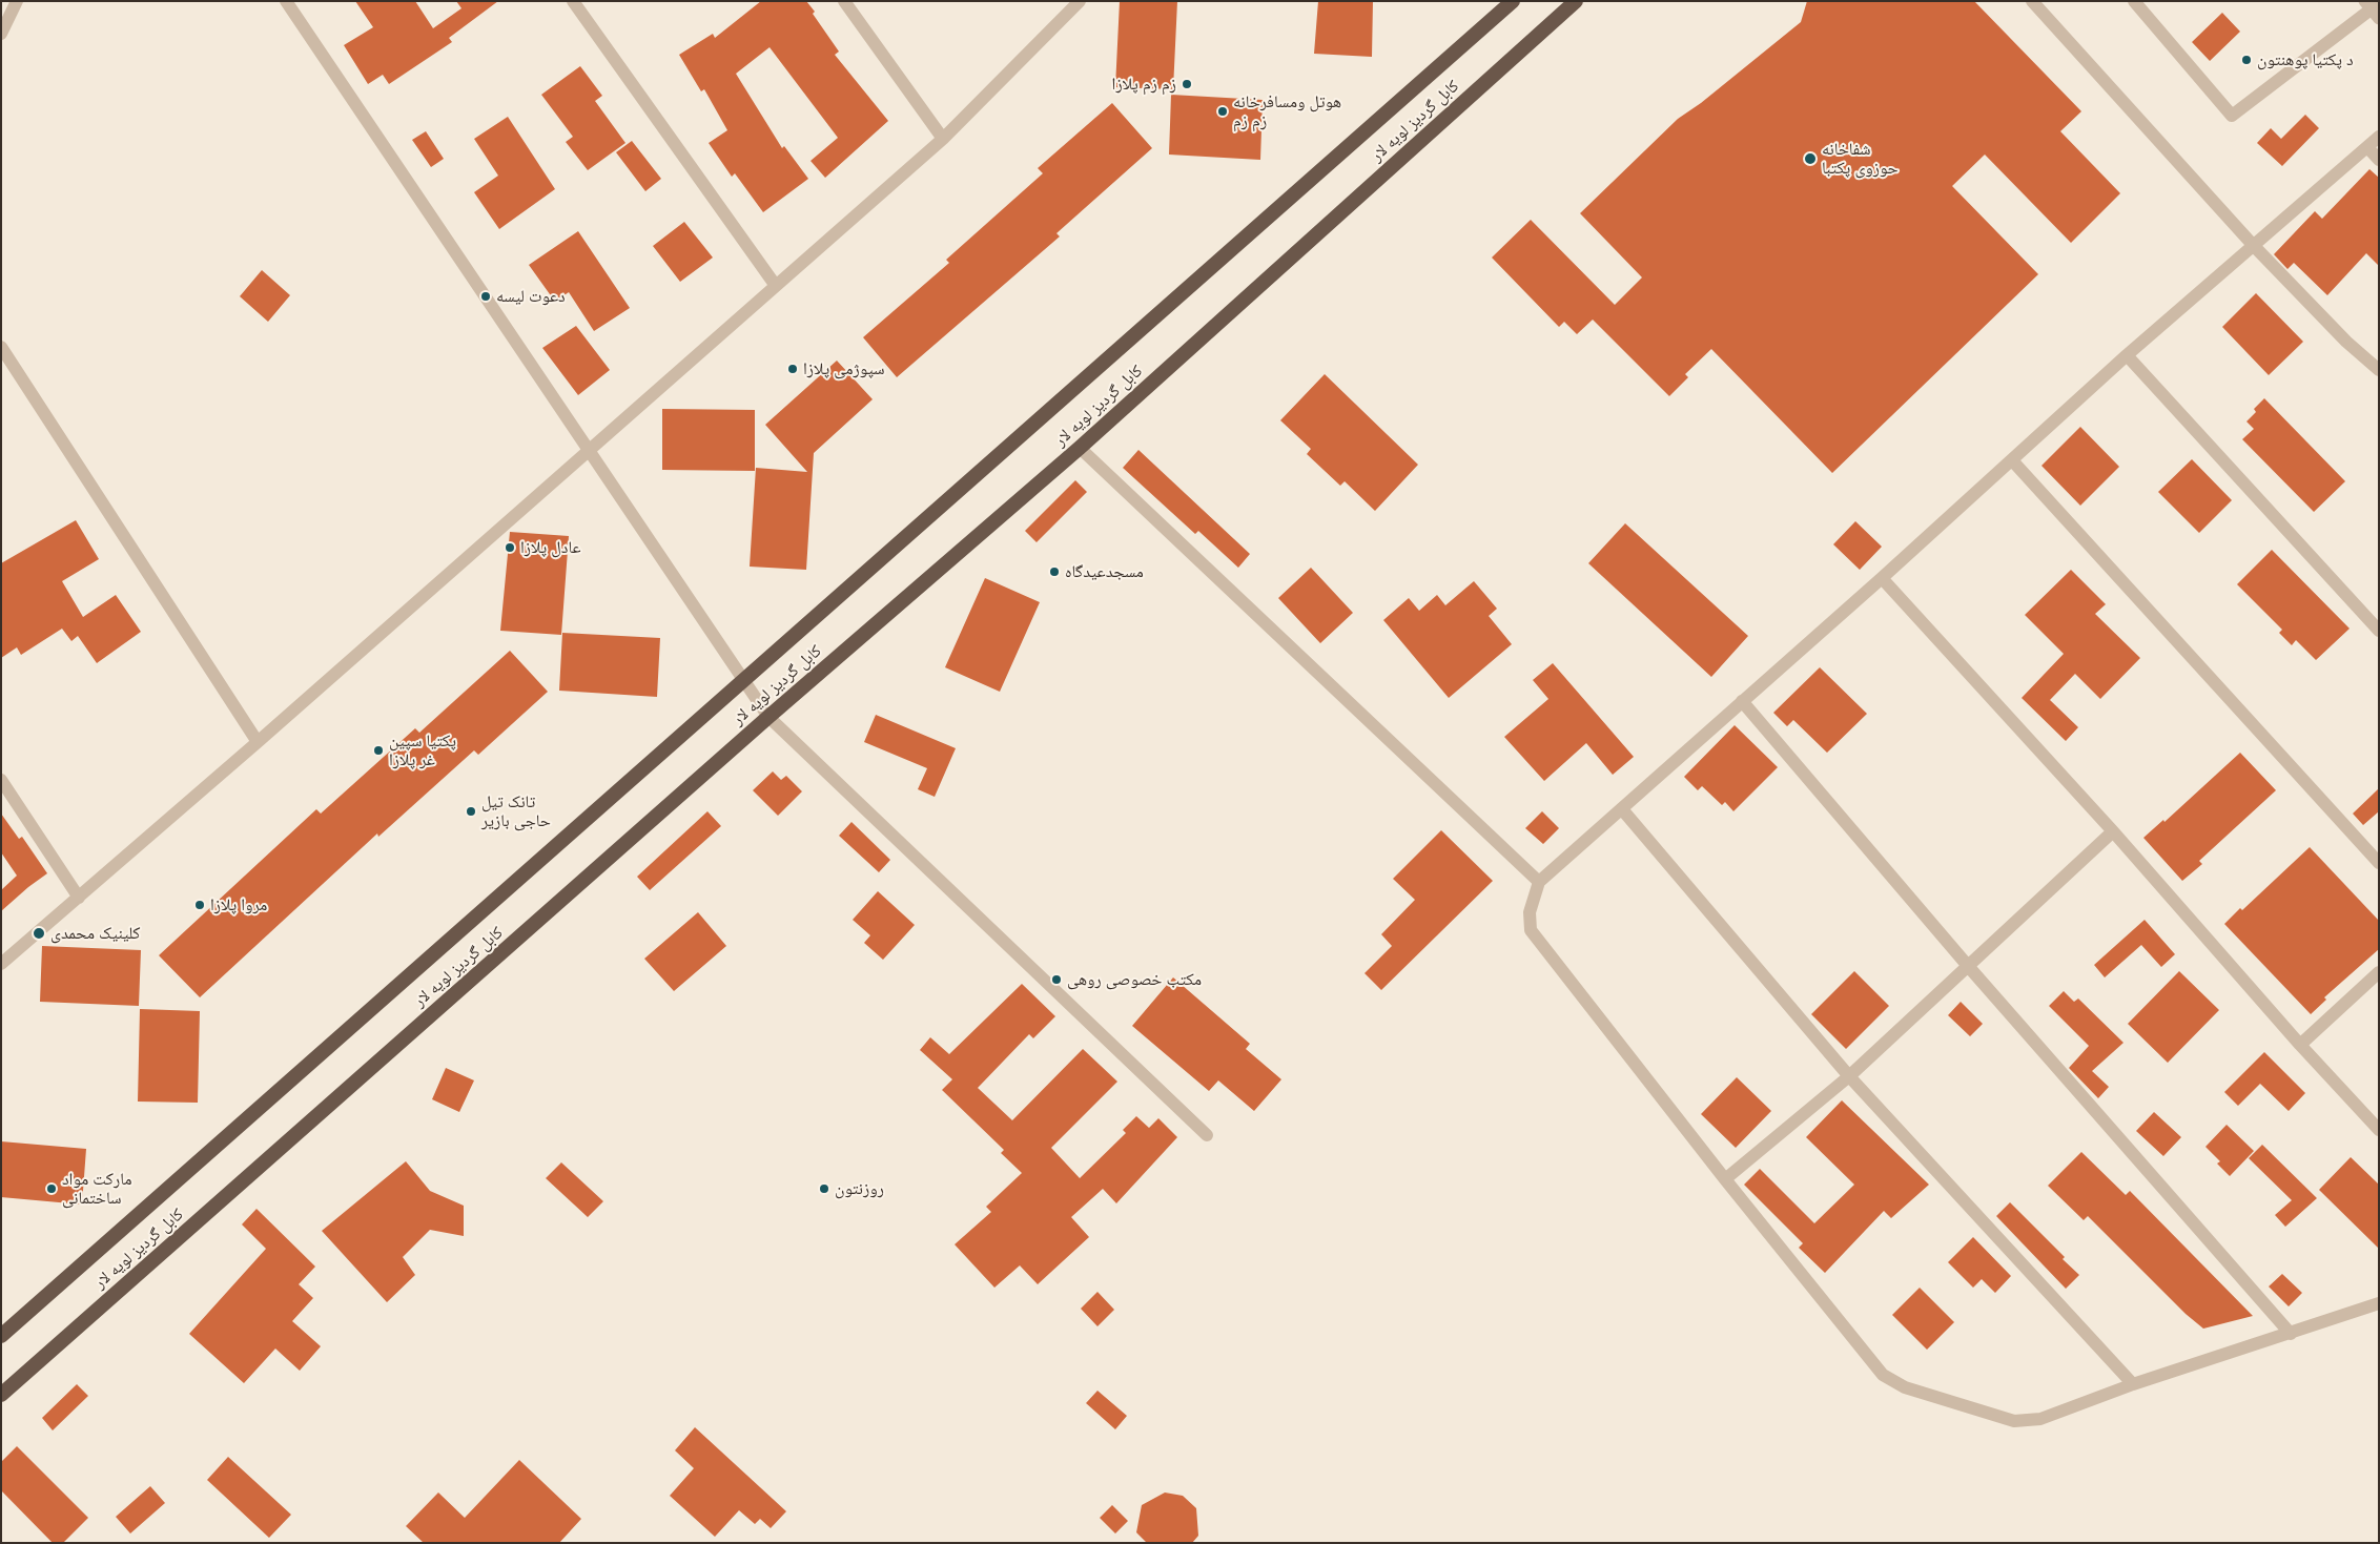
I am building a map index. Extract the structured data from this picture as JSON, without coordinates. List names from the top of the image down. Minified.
{"streets":{"highway":["کابل گردیز لویه لار"]},"places":["د پکتیا پوهنتون","زم زم پلازا","هوتل ومسافرخانه زم زم","شفاخانه حوزوی پکتبا","دعوت لیسه","سپوژمی پلازا","عادل پلازا","مسجدعیدگاه","پکتیا سپین غر پلازا","تانک تیل حاجی بازیر","مروا پلازا","کلینیک محمدی","مکتب خصوصی روهی","مارکت مواد ساختمانی","روزنتون"]}
